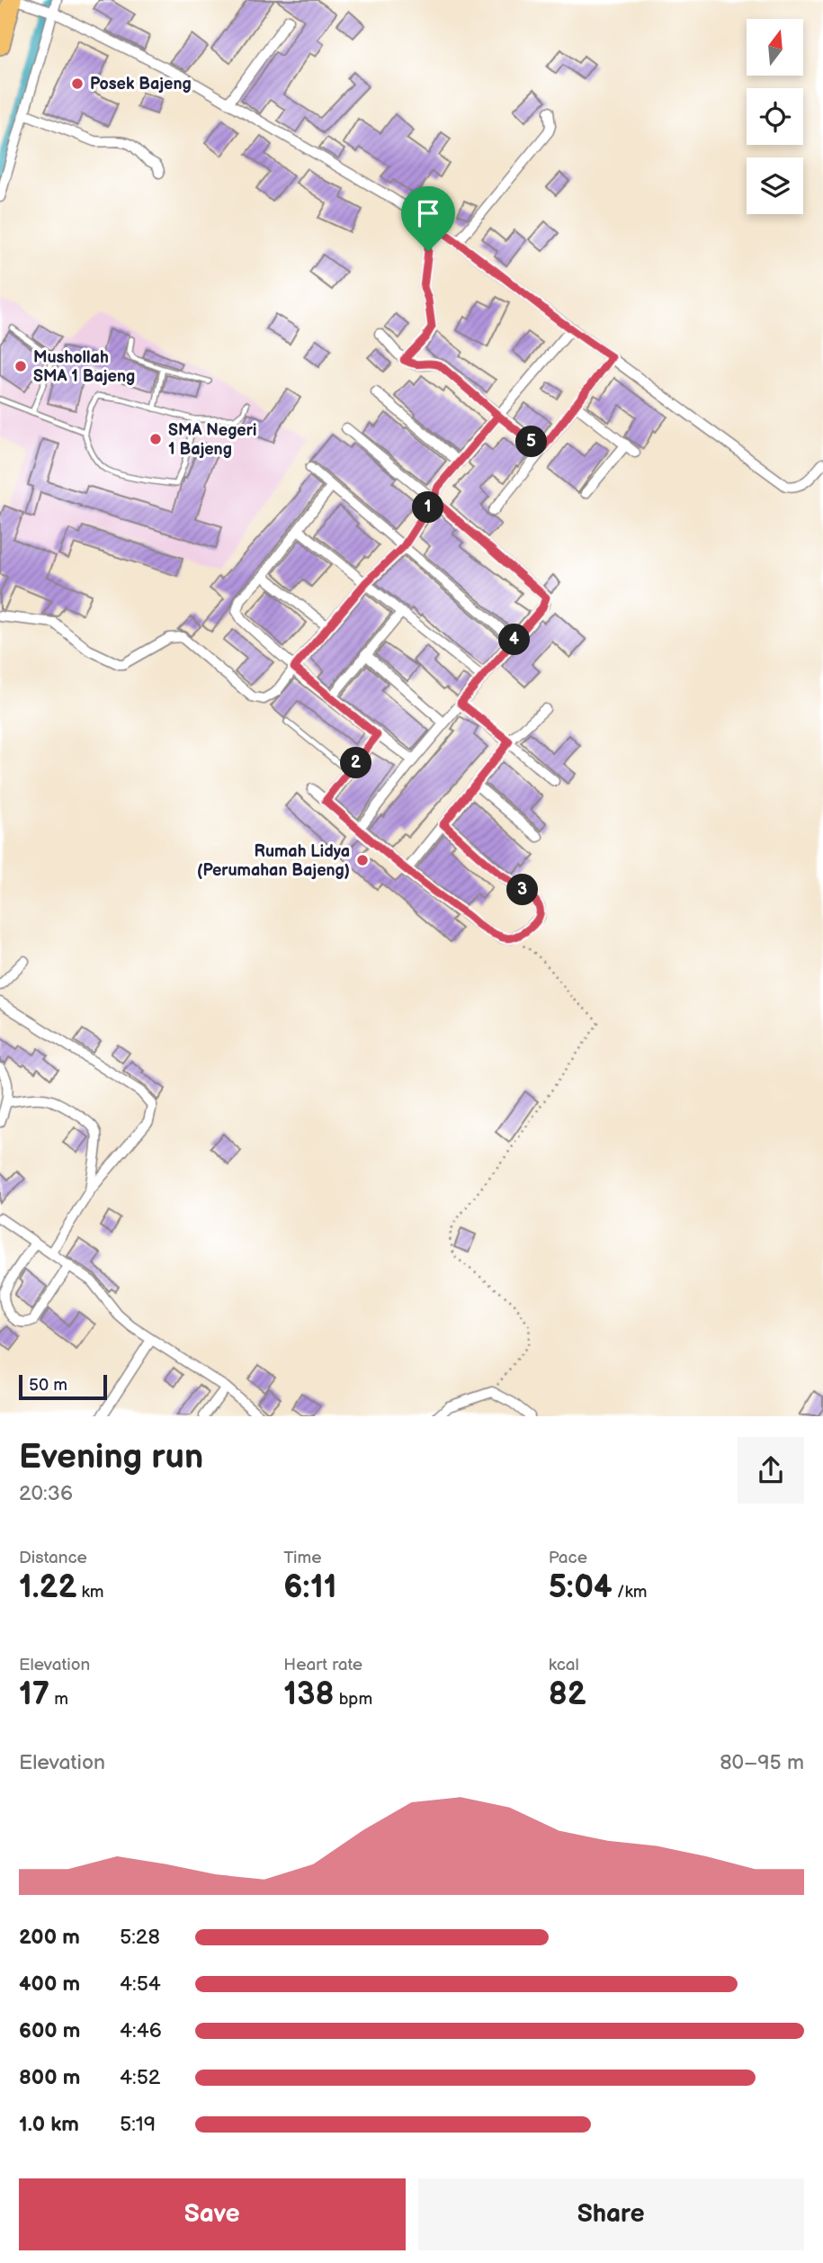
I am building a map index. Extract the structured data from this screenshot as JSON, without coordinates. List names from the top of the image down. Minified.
{"places":["Posek Bajeng","Mushollah SMA 1 Bajeng","SMA Negeri 1 Bajeng","Rumah Lidya (Perumahan Bajeng)"],"scale_bar":"50 m","north":"top","page":{"pins":["5","1","4","2","3"],"scale":"50 m","heading":["Evening run","20:36"],"stats":[["Distance","1.22 km"],["Time","6:11"],["Pace","5:04 /km"],["Elevation","17 m"],["Heart rate","138 bpm"],["kcal","82"]],"chart":["Elevation","80–95 m"],"list":[{"name":"200 m","note":"5:28"},{"name":"400 m","note":"4:54"},{"name":"600 m","note":"4:46"},{"name":"800 m","note":"4:52"},{"name":"1.0 km","note":"5:19"}],"buttons":["Save","Share"]}}
